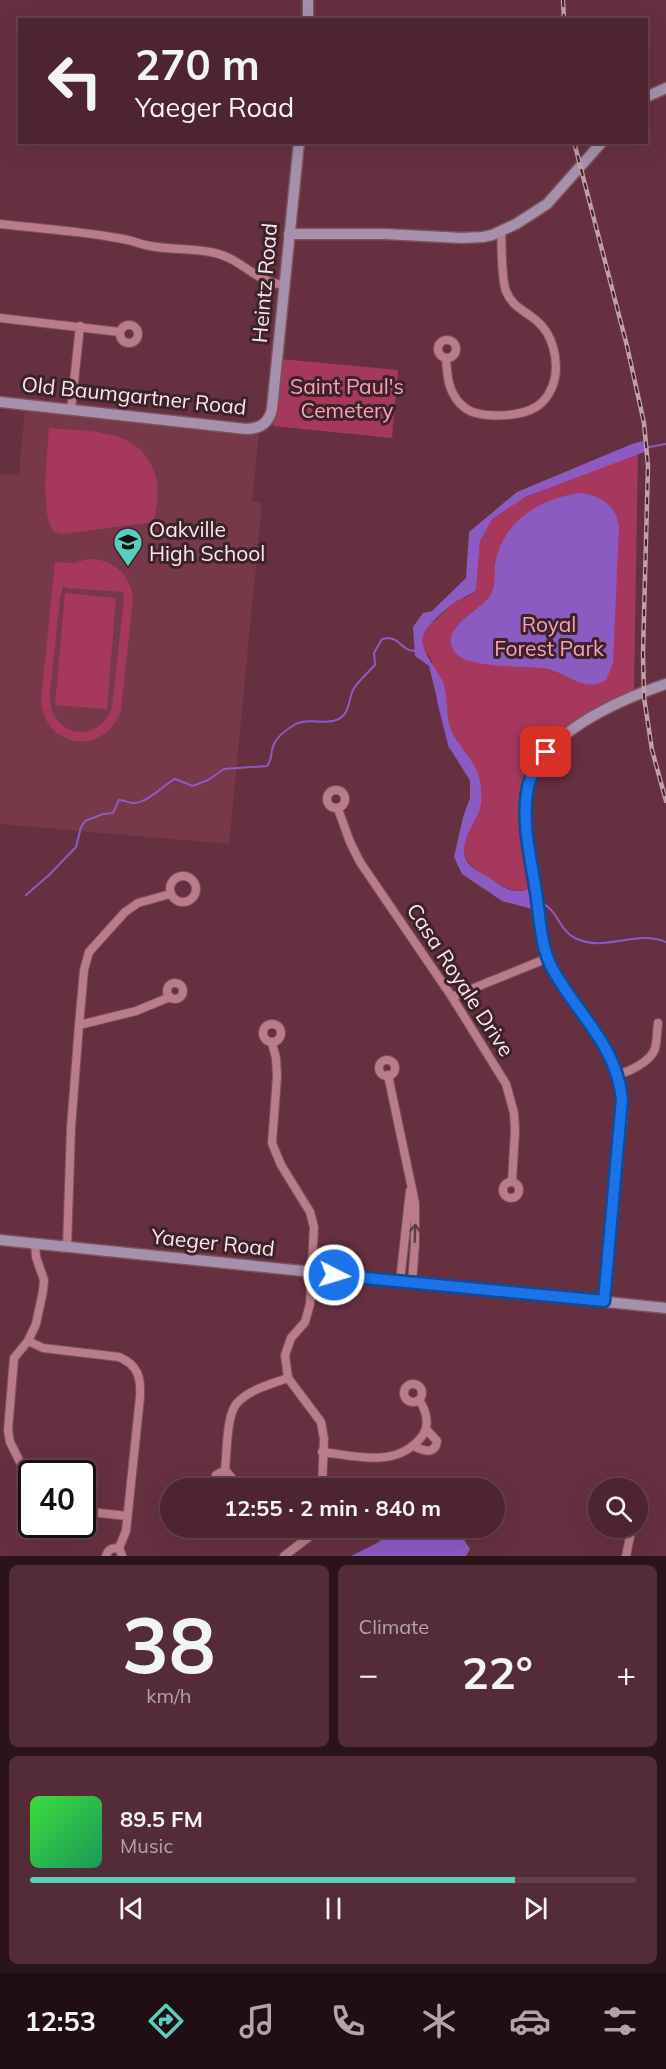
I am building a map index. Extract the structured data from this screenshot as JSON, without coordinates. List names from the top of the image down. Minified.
{"streets":{"street":["Heintz Road","Old Baumgartner Road","Casa Royale Drive","Yaeger Road"]},"crossings":[["Heintz Road","Old Baumgartner Road"]],"parks":["Saint Paul's Cemetery","Royal Forest Park"],"places":{"school or university":["Oakville High School"]},"page":{"turn":["270 m","Yaeger Road"],"limit":"40","trip":"12:55 · 2 min · 840 m","tile":[["38","km/h"],"Climate"],"heat":["−","22°","+"],"song":["89.5 FM","Music"],"tabs":"12:53"}}
